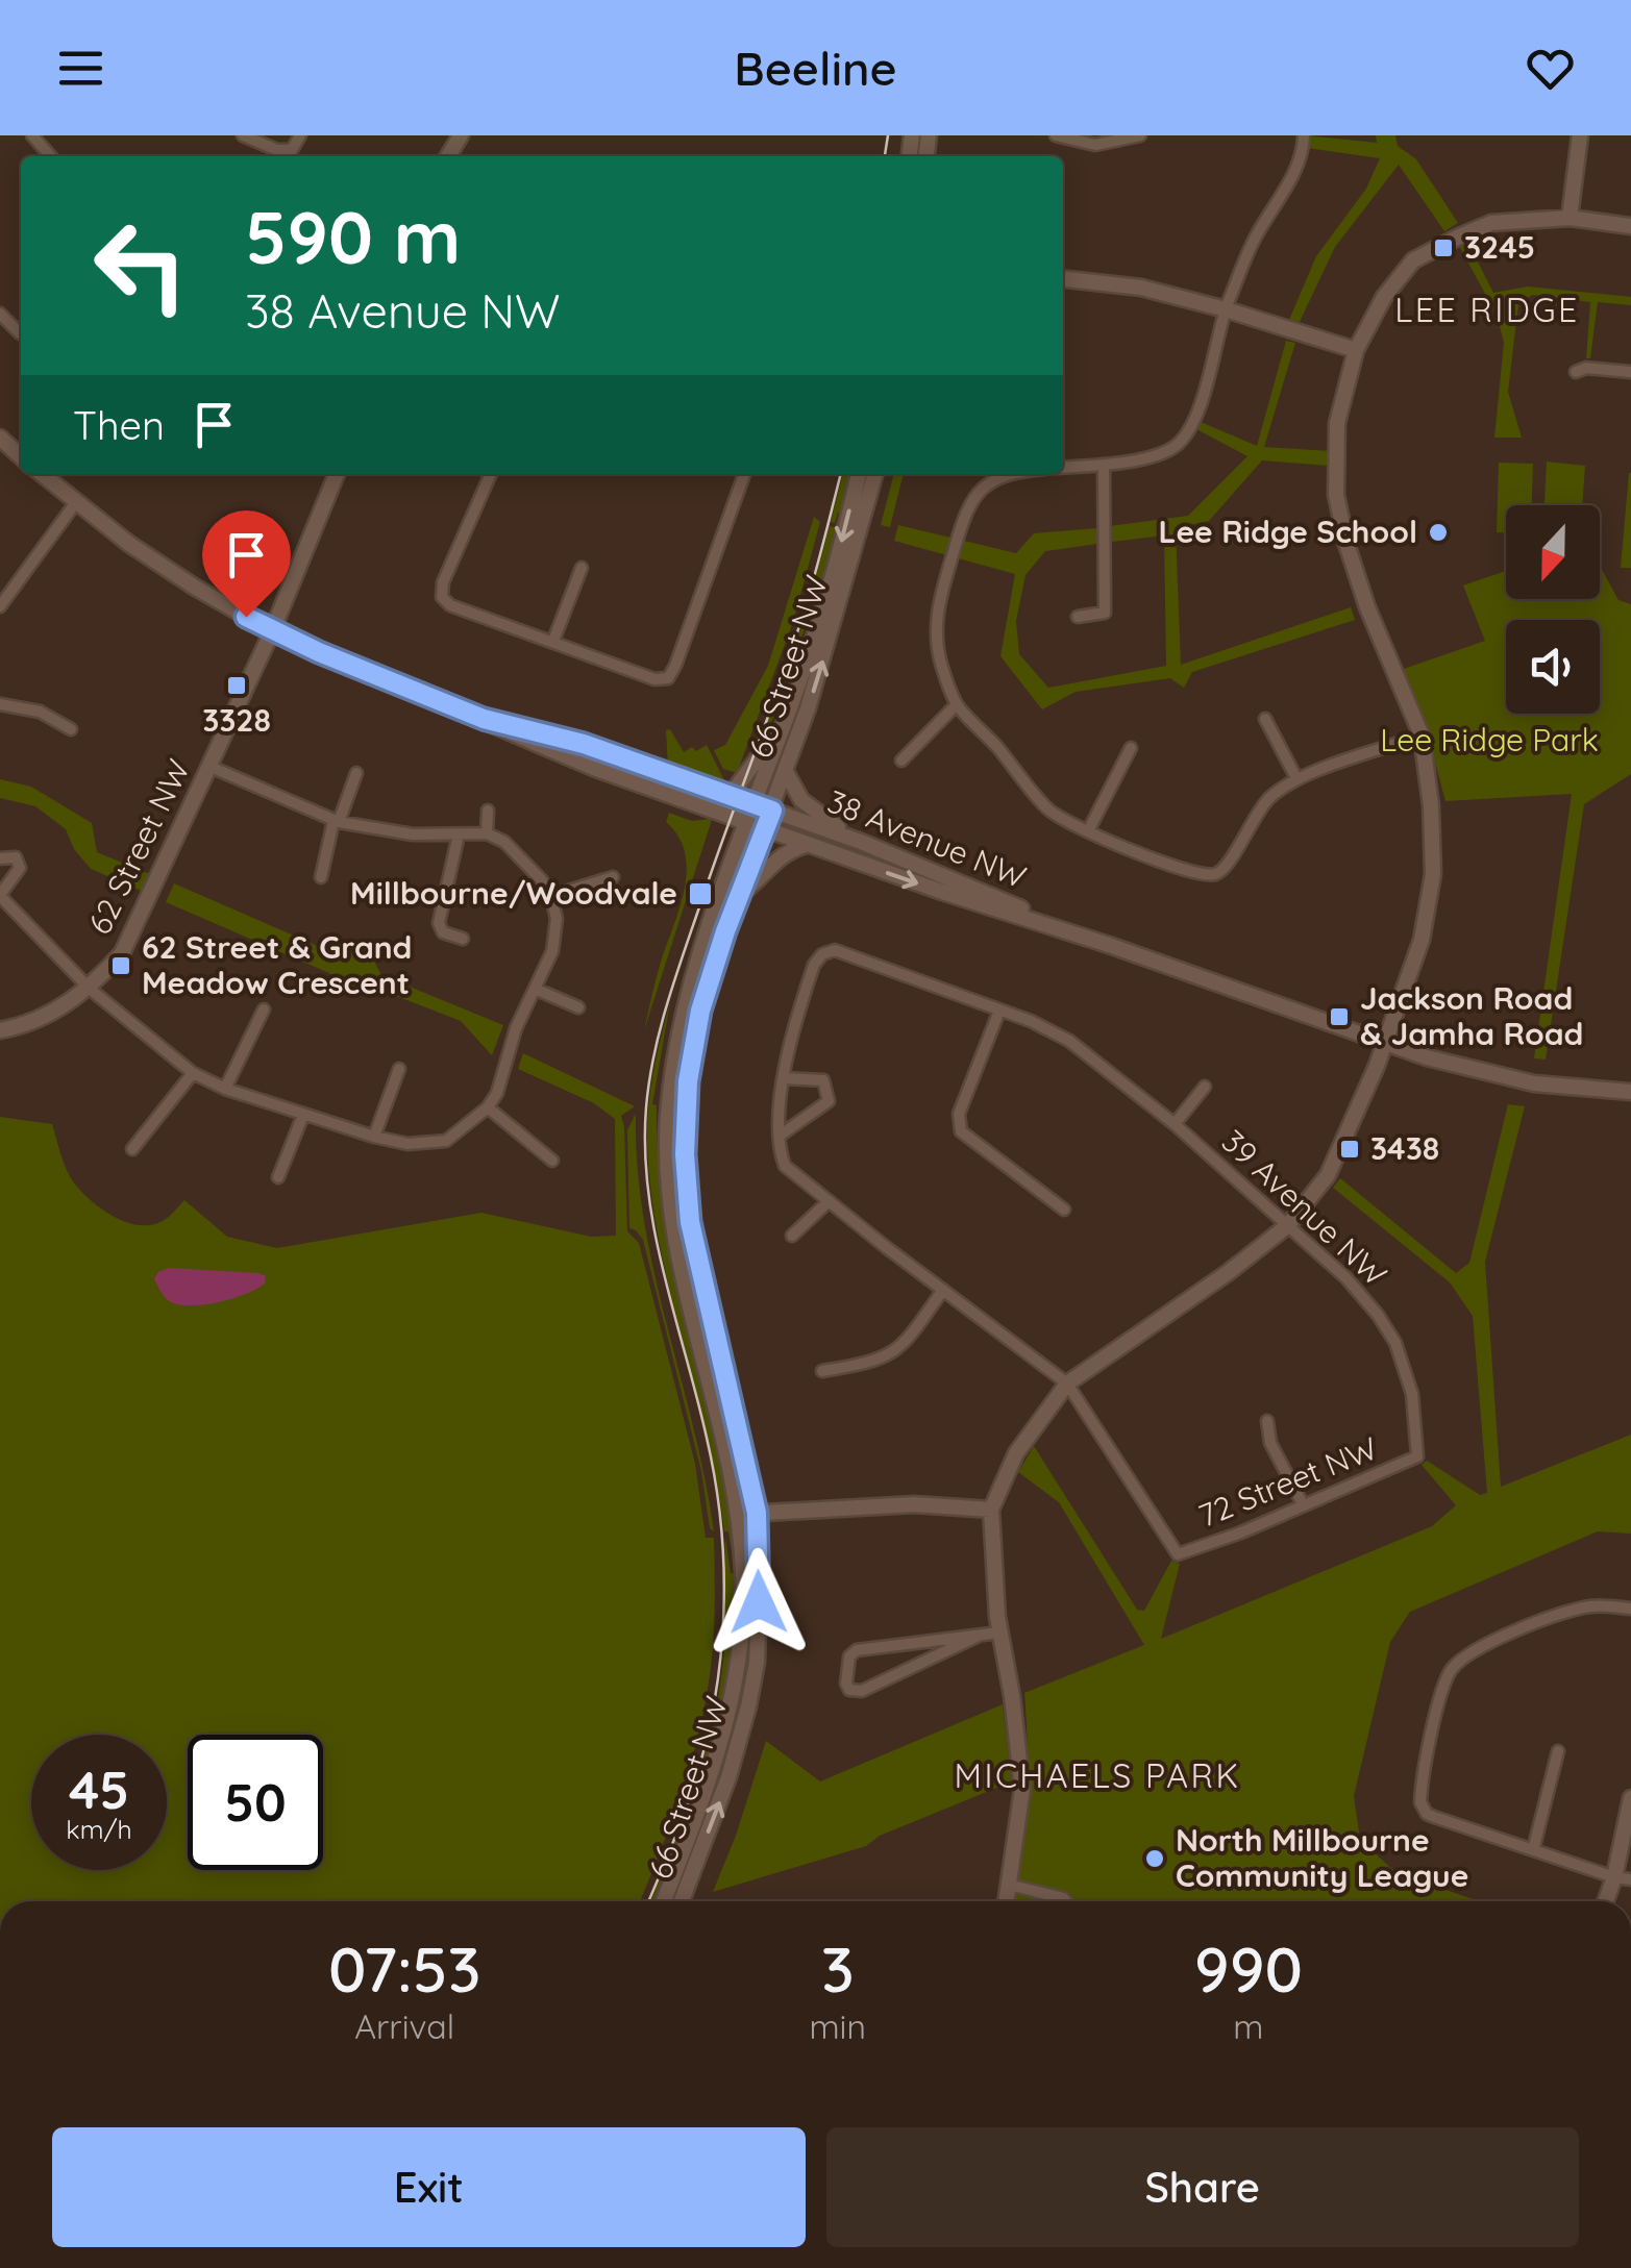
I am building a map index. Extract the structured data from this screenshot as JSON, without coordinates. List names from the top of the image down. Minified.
{"streets":{"street":["66 Street NW","38 Avenue NW","62 Street NW","39 Avenue NW","72 Street NW"]},"crossings":[["66 Street NW","38 Avenue NW"],["38 Avenue NW","62 Street NW"],["39 Avenue NW","72 Street NW"]],"districts":["LEE RIDGE","MICHAELS PARK"],"parks":["Lee Ridge Park"],"places":{"transit":["3245","3328","Millbourne/Woodvale","62 Street & Grand Meadow Crescent","Jackson Road & Jamha Road","3438"],"other":["Lee Ridge School","North Millbourne Community League"]},"north":"bottom","page":{"header":"Beeline","turn":["590 m","38 Avenue NW"],"then":"Then","speed":"45 km/h","limit":"50","eta":["07:53","Arrival","3","min","990","m"],"buttons":["Exit","Share"]}}
